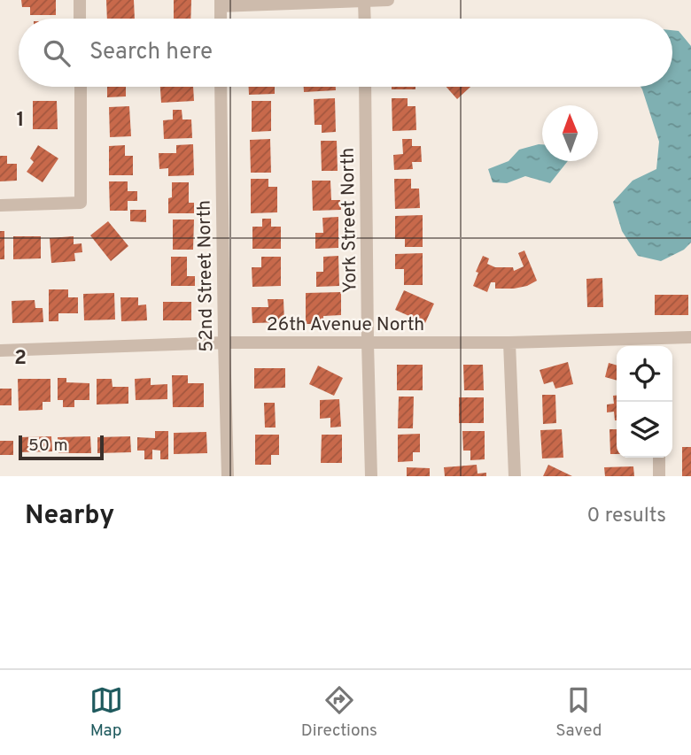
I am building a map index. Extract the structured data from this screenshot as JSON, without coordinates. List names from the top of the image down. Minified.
{"streets":{"street":["York Street North","52nd Street North","26th Avenue North"]},"crossings":[["York Street North","26th Avenue North"],["52nd Street North","26th Avenue North"]],"scale_bar":"50 m","north":"top","page":{"search":"Search here","scale":"50 m","heading":["Nearby","0 results"],"nav":["Map","Directions","Saved"]},"grid":{"rows":["1","2"]}}
